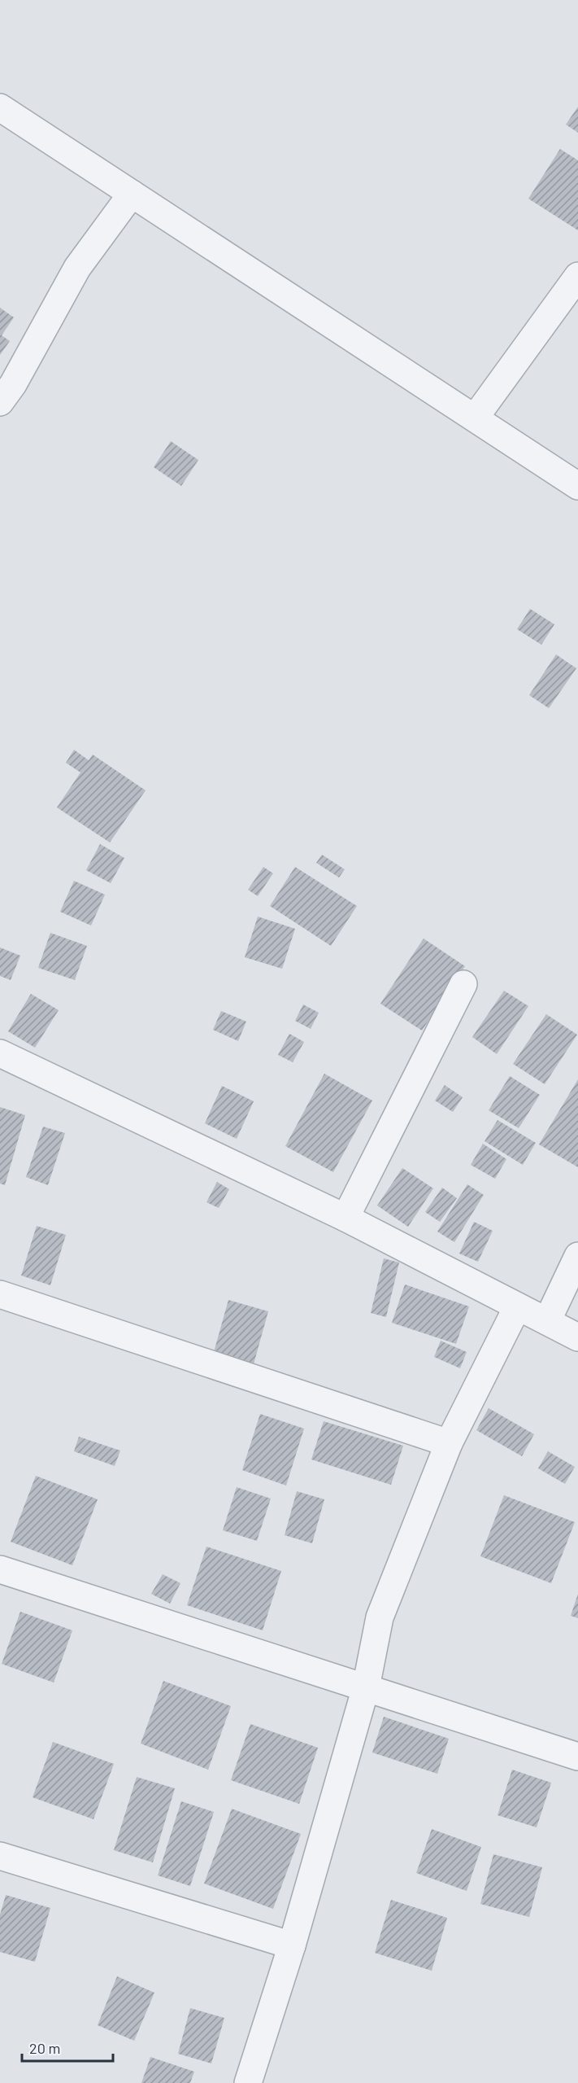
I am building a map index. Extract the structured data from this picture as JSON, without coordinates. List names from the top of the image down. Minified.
{"scale_bar":"20 m"}
